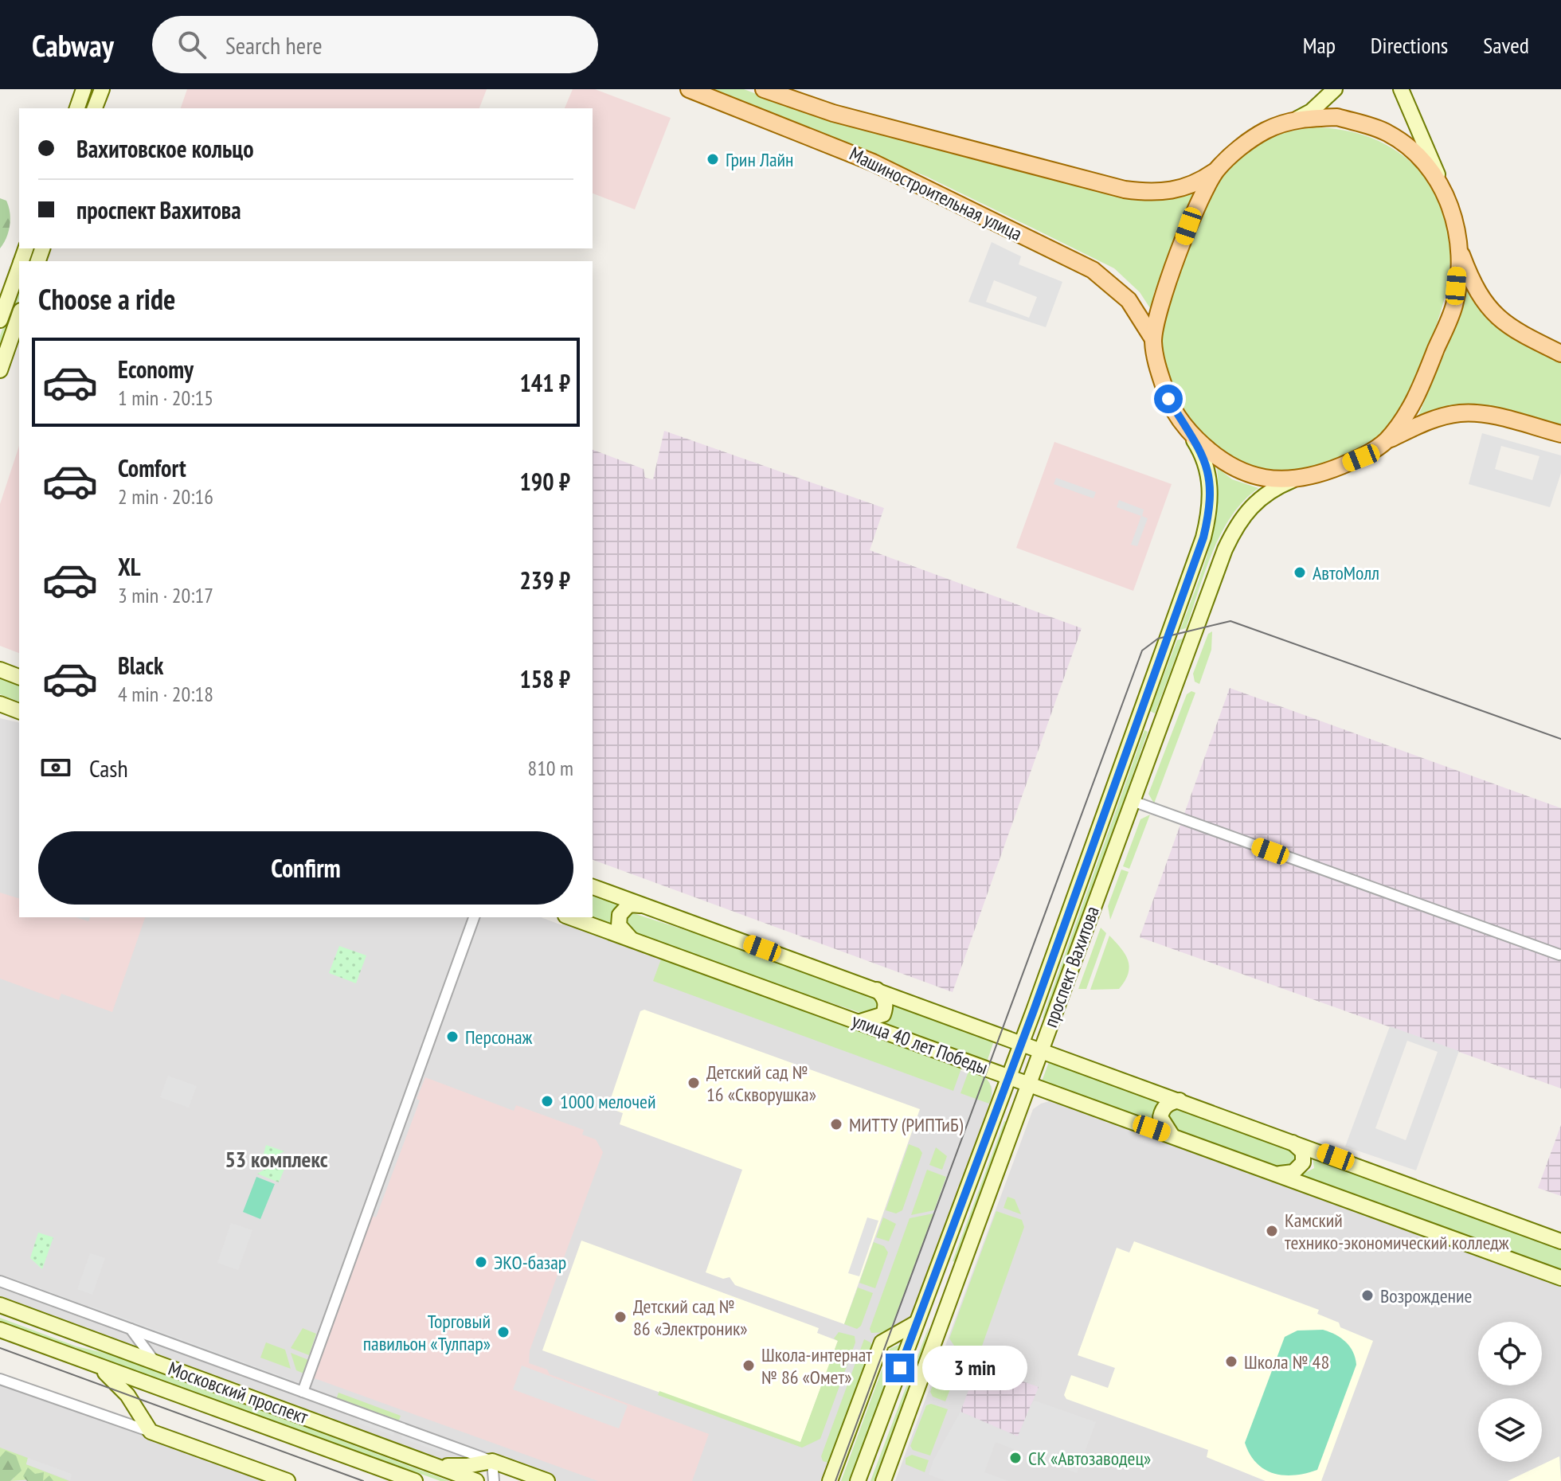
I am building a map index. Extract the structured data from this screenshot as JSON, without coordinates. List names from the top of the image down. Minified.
{"streets":{"main road":["Машиностроительная улица","проспект Вахитова","улица 40 лет Победы","Московский проспект"]},"crossings":[["проспект Вахитова","улица 40 лет Победы"]],"districts":["53 комплекс"],"places":["Грин Лайн","АвтоМолл","Персонаж","Детский сад № 16 «Скворушка»","1000 мелочей","МИТТУ (РИПТиБ)","Камский технико-экономический колледж","ЭКО-базар","Возрождение","Детский сад № 86 «Электроник»","Торговый павильон «Тулпар»","Школа № 48","Школа-интернат № 86 «Омет»","СК «Автозаводец»"],"page":{"header":"Cabway","search":"Search here","nav":["Map","Directions","Saved"],"banner":["Вахитовское кольцо","проспект Вахитова"],"heading":"Choose a ride","list":[{"name":"Economy","note":"1 min · 20:15","value":"141 ₽"},{"name":"Comfort","note":"2 min · 20:16","value":"190 ₽"},{"name":"XL","note":"3 min · 20:17","value":"239 ₽"},{"name":"Black","note":"4 min · 20:18","value":"158 ₽"}],"pay":["Cash","810 m"],"buttons":"Confirm","bubble":"3 min"}}
